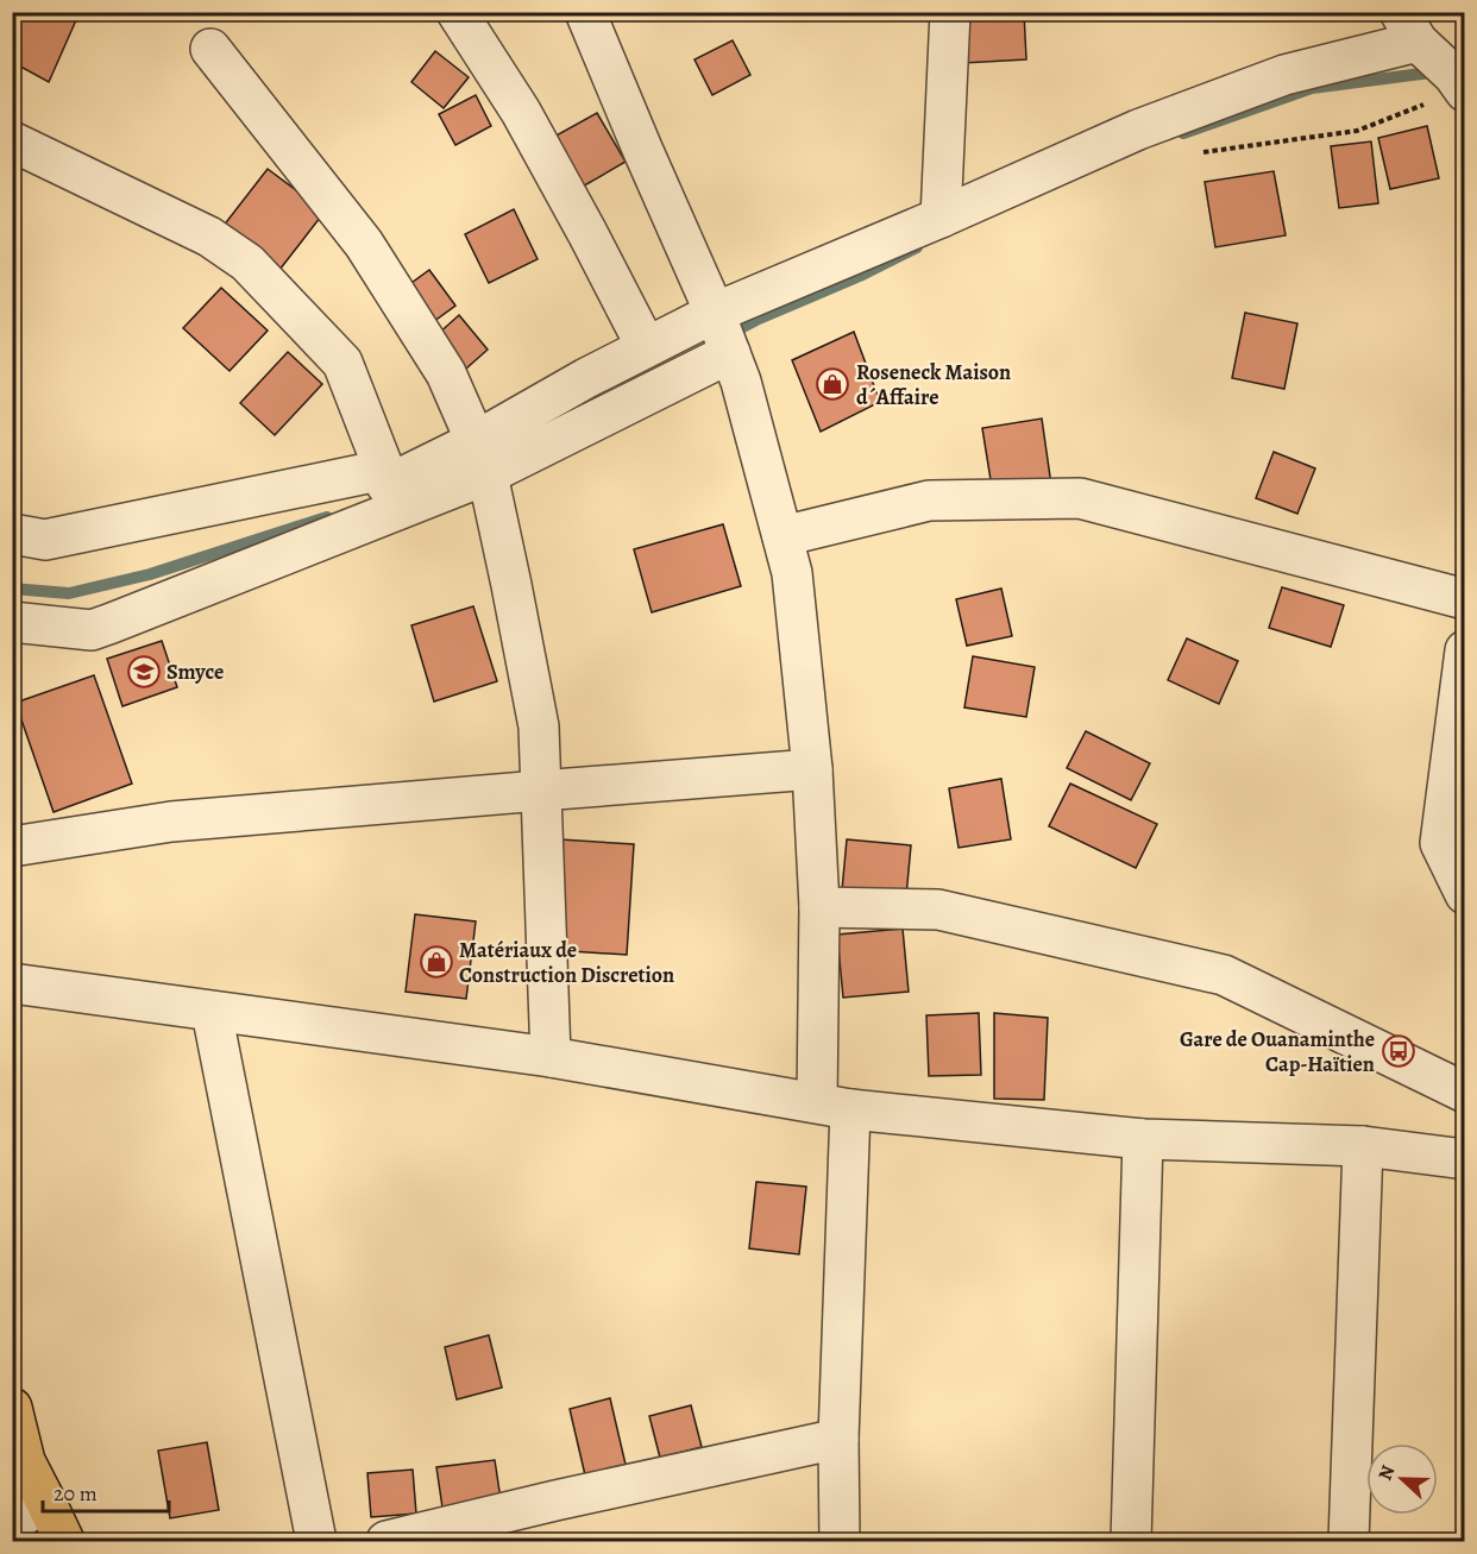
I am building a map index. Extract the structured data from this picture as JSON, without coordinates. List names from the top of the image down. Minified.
{"places":{"shop":["Roseneck Maison d´Affaire","Matériaux de Construction Discretion"],"school or university":["Smyce"],"bus stop":["Gare de Ouanaminthe Cap-Haïtien"]},"scale_bar":"20 m","north":"left"}
